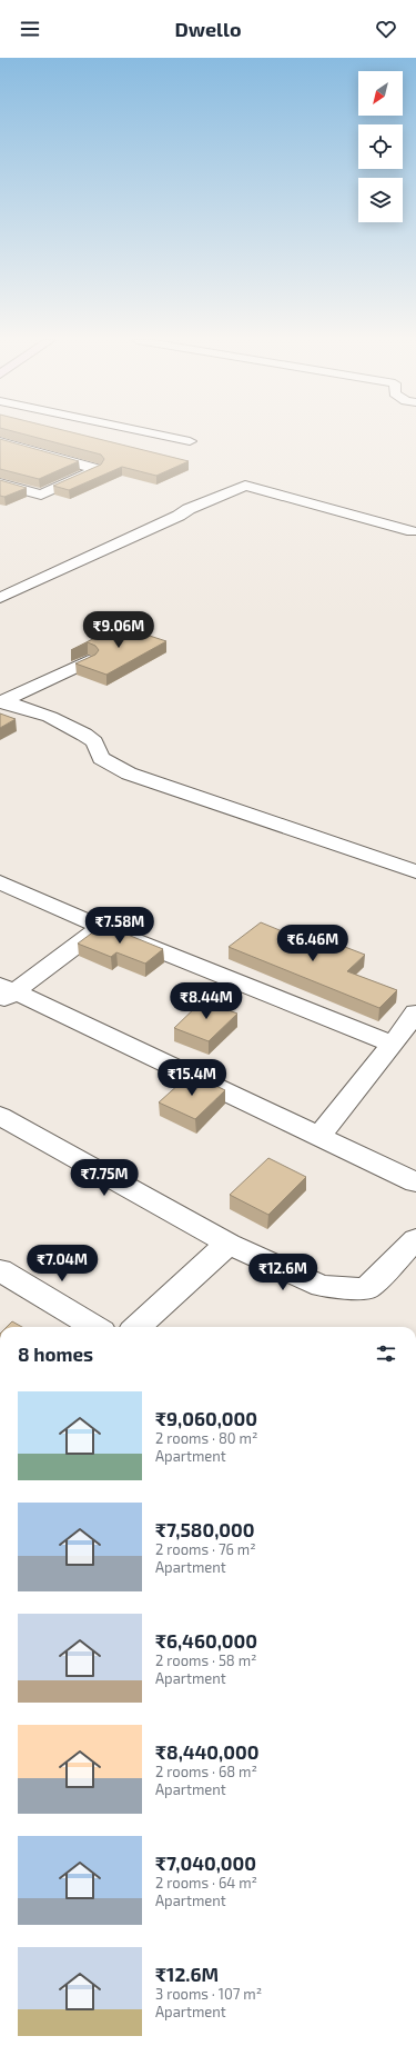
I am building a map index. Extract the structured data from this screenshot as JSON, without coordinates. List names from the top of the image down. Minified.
{"north":"bottom left","page":{"header":"Dwello","price":["₹9.06M","₹7.58M","₹6.46M","₹8.44M","₹15.4M","₹7.75M","₹7.04M","₹12.6M"],"heading":"8 homes","list":[{"name":"₹9,060,000","note":"2 rooms · 80 m² · Apartment"},{"name":"₹7,580,000","note":"2 rooms · 76 m² · Apartment"},{"name":"₹6,460,000","note":"2 rooms · 58 m² · Apartment"},{"name":"₹8,440,000","note":"2 rooms · 68 m² · Apartment"},{"name":"₹7,040,000","note":"2 rooms · 64 m² · Apartment"},{"name":"₹12.6M","note":"3 rooms · 107 m² · Apartment"}]}}
